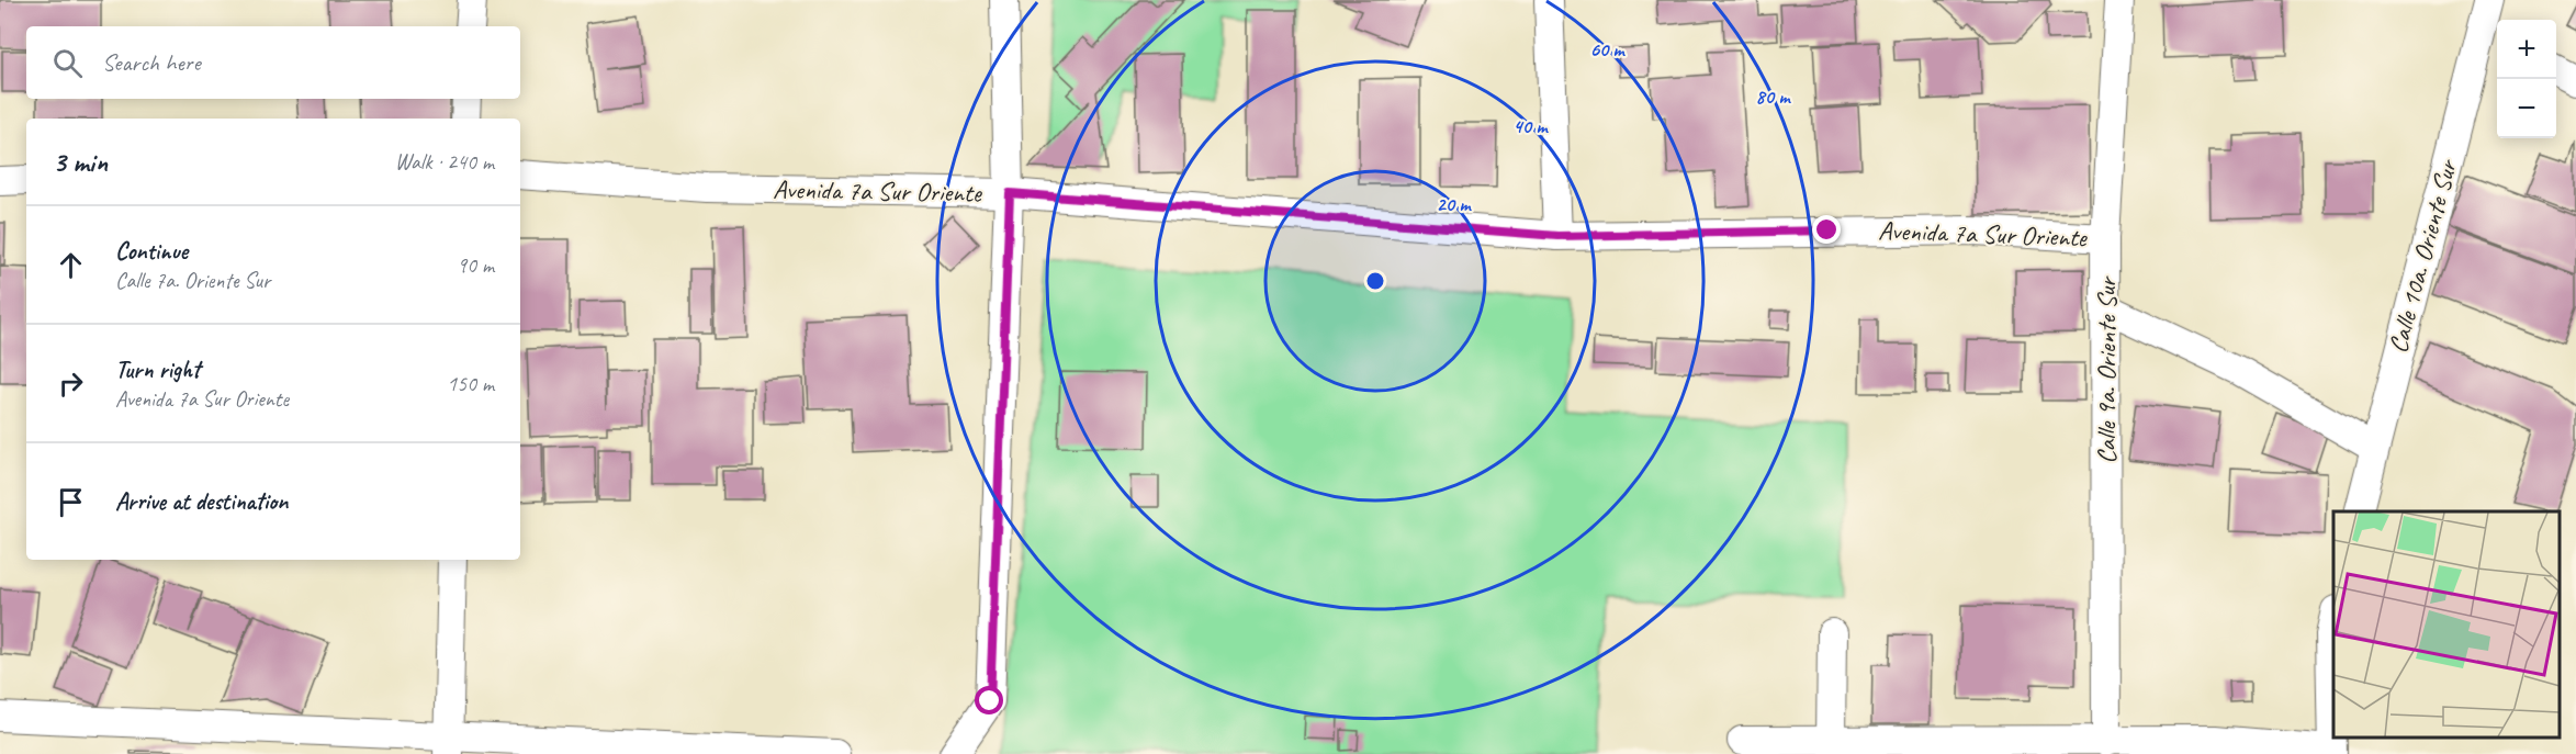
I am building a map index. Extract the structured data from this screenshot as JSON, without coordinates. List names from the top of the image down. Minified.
{"streets":{"street":["Avenida 7a Sur Oriente","Calle 10a. Oriente Sur","Calle 9a. Oriente Sur"]},"crossings":[["Avenida 7a Sur Oriente","Calle 9a. Oriente Sur"]],"page":{"map_buttons":["+","−"],"search":"Search here","heading":["3 min","Walk · 240 m"],"list":[["Continue","Calle 7a. Oriente Sur","90 m"],["Turn right","Avenida 7a Sur Oriente","150 m"],"Arrive at destination"]},"rings":["60 m","80 m","40 m","20 m"]}
